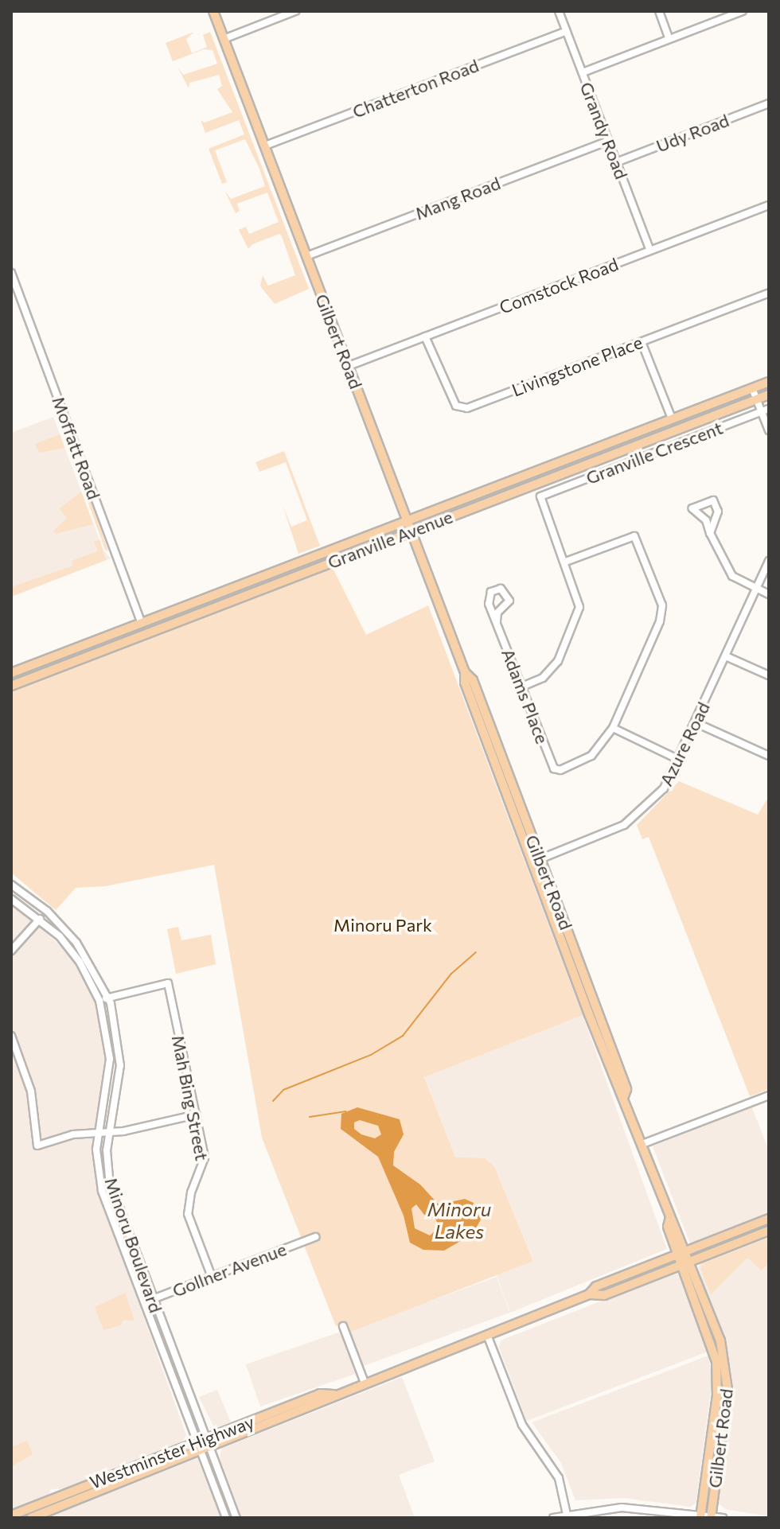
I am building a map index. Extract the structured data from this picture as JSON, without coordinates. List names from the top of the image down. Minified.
{"streets":{"main road":["Gilbert Road","Granville Avenue","Westminster Highway"],"street":["Chatterton Road","Grandy Road","Udy Road","Mang Road","Comstock Road","Livingstone Place","Moffatt Road","Granville Crescent","Adams Place","Azure Road","Mah Bing Street","Minoru Boulevard","Gollner Avenue"]},"crossings":[["Chatterton Road","Grandy Road"],["Chatterton Road","Gilbert Road"],["Grandy Road","Udy Road"],["Grandy Road","Mang Road"],["Grandy Road","Comstock Road"],["Mang Road","Gilbert Road"],["Comstock Road","Gilbert Road"],["Comstock Road","Livingstone Place"],["Gilbert Road","Granville Avenue"],["Gilbert Road","Azure Road"],["Gilbert Road","Westminster Highway"],["Moffatt Road","Granville Avenue"],["Mah Bing Street","Minoru Boulevard"],["Mah Bing Street","Gollner Avenue"],["Minoru Boulevard","Gollner Avenue"],["Minoru Boulevard","Westminster Highway"]],"water":["Minoru Lakes"],"parks":["Minoru Park"]}
